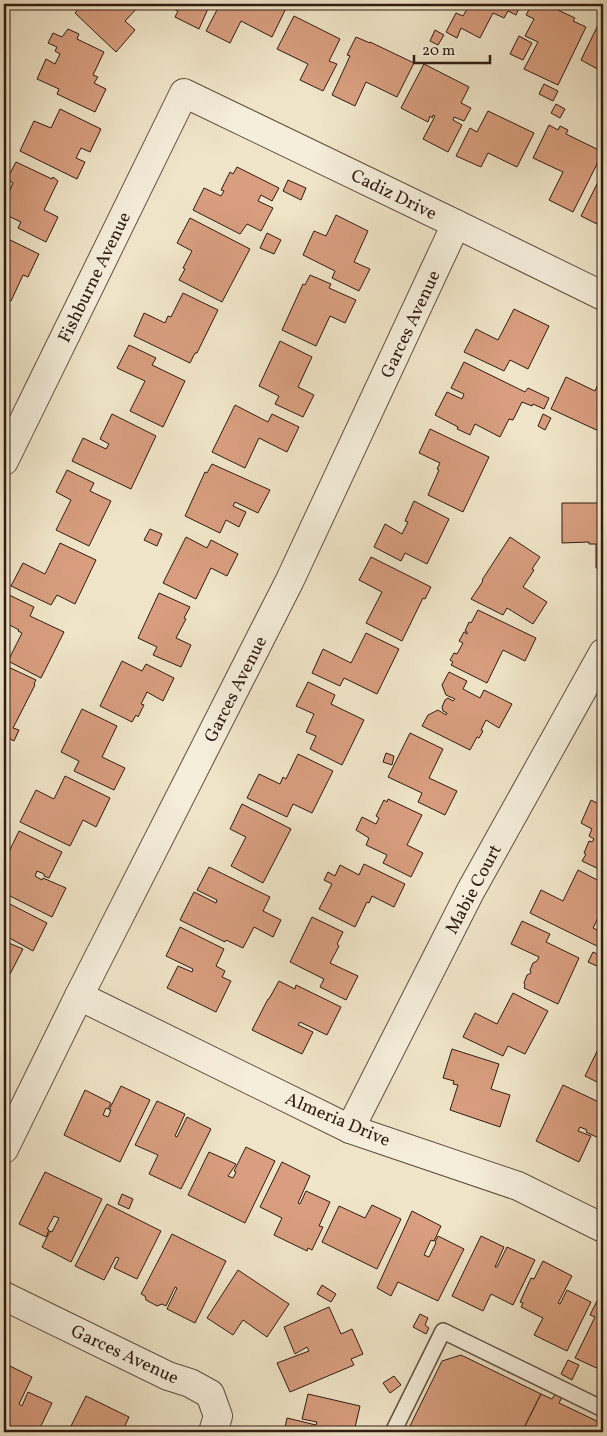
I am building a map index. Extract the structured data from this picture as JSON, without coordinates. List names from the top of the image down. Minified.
{"streets":{"street":["Cadiz Drive","Fishburne Avenue","Garces Avenue","Mabie Court","Almeria Drive"]},"crossings":[["Cadiz Drive","Fishburne Avenue"],["Cadiz Drive","Garces Avenue"],["Garces Avenue","Almeria Drive"],["Mabie Court","Almeria Drive"]],"scale_bar":"20 m"}
